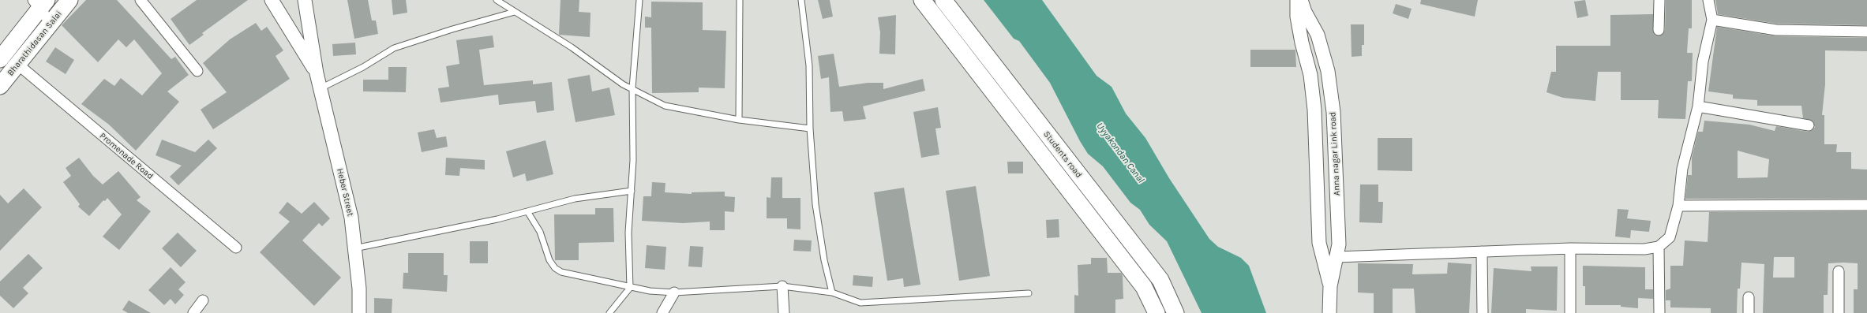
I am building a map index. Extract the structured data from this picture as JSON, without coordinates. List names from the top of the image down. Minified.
{"streets":{"main road":["Bharathidasan Salai","Students road"],"street":["Anna nagar Link road","Promenade Road","Heber Street"]},"crossings":[["Bharathidasan Salai","Promenade Road"]],"water":["Uyyakondan Canal"]}
